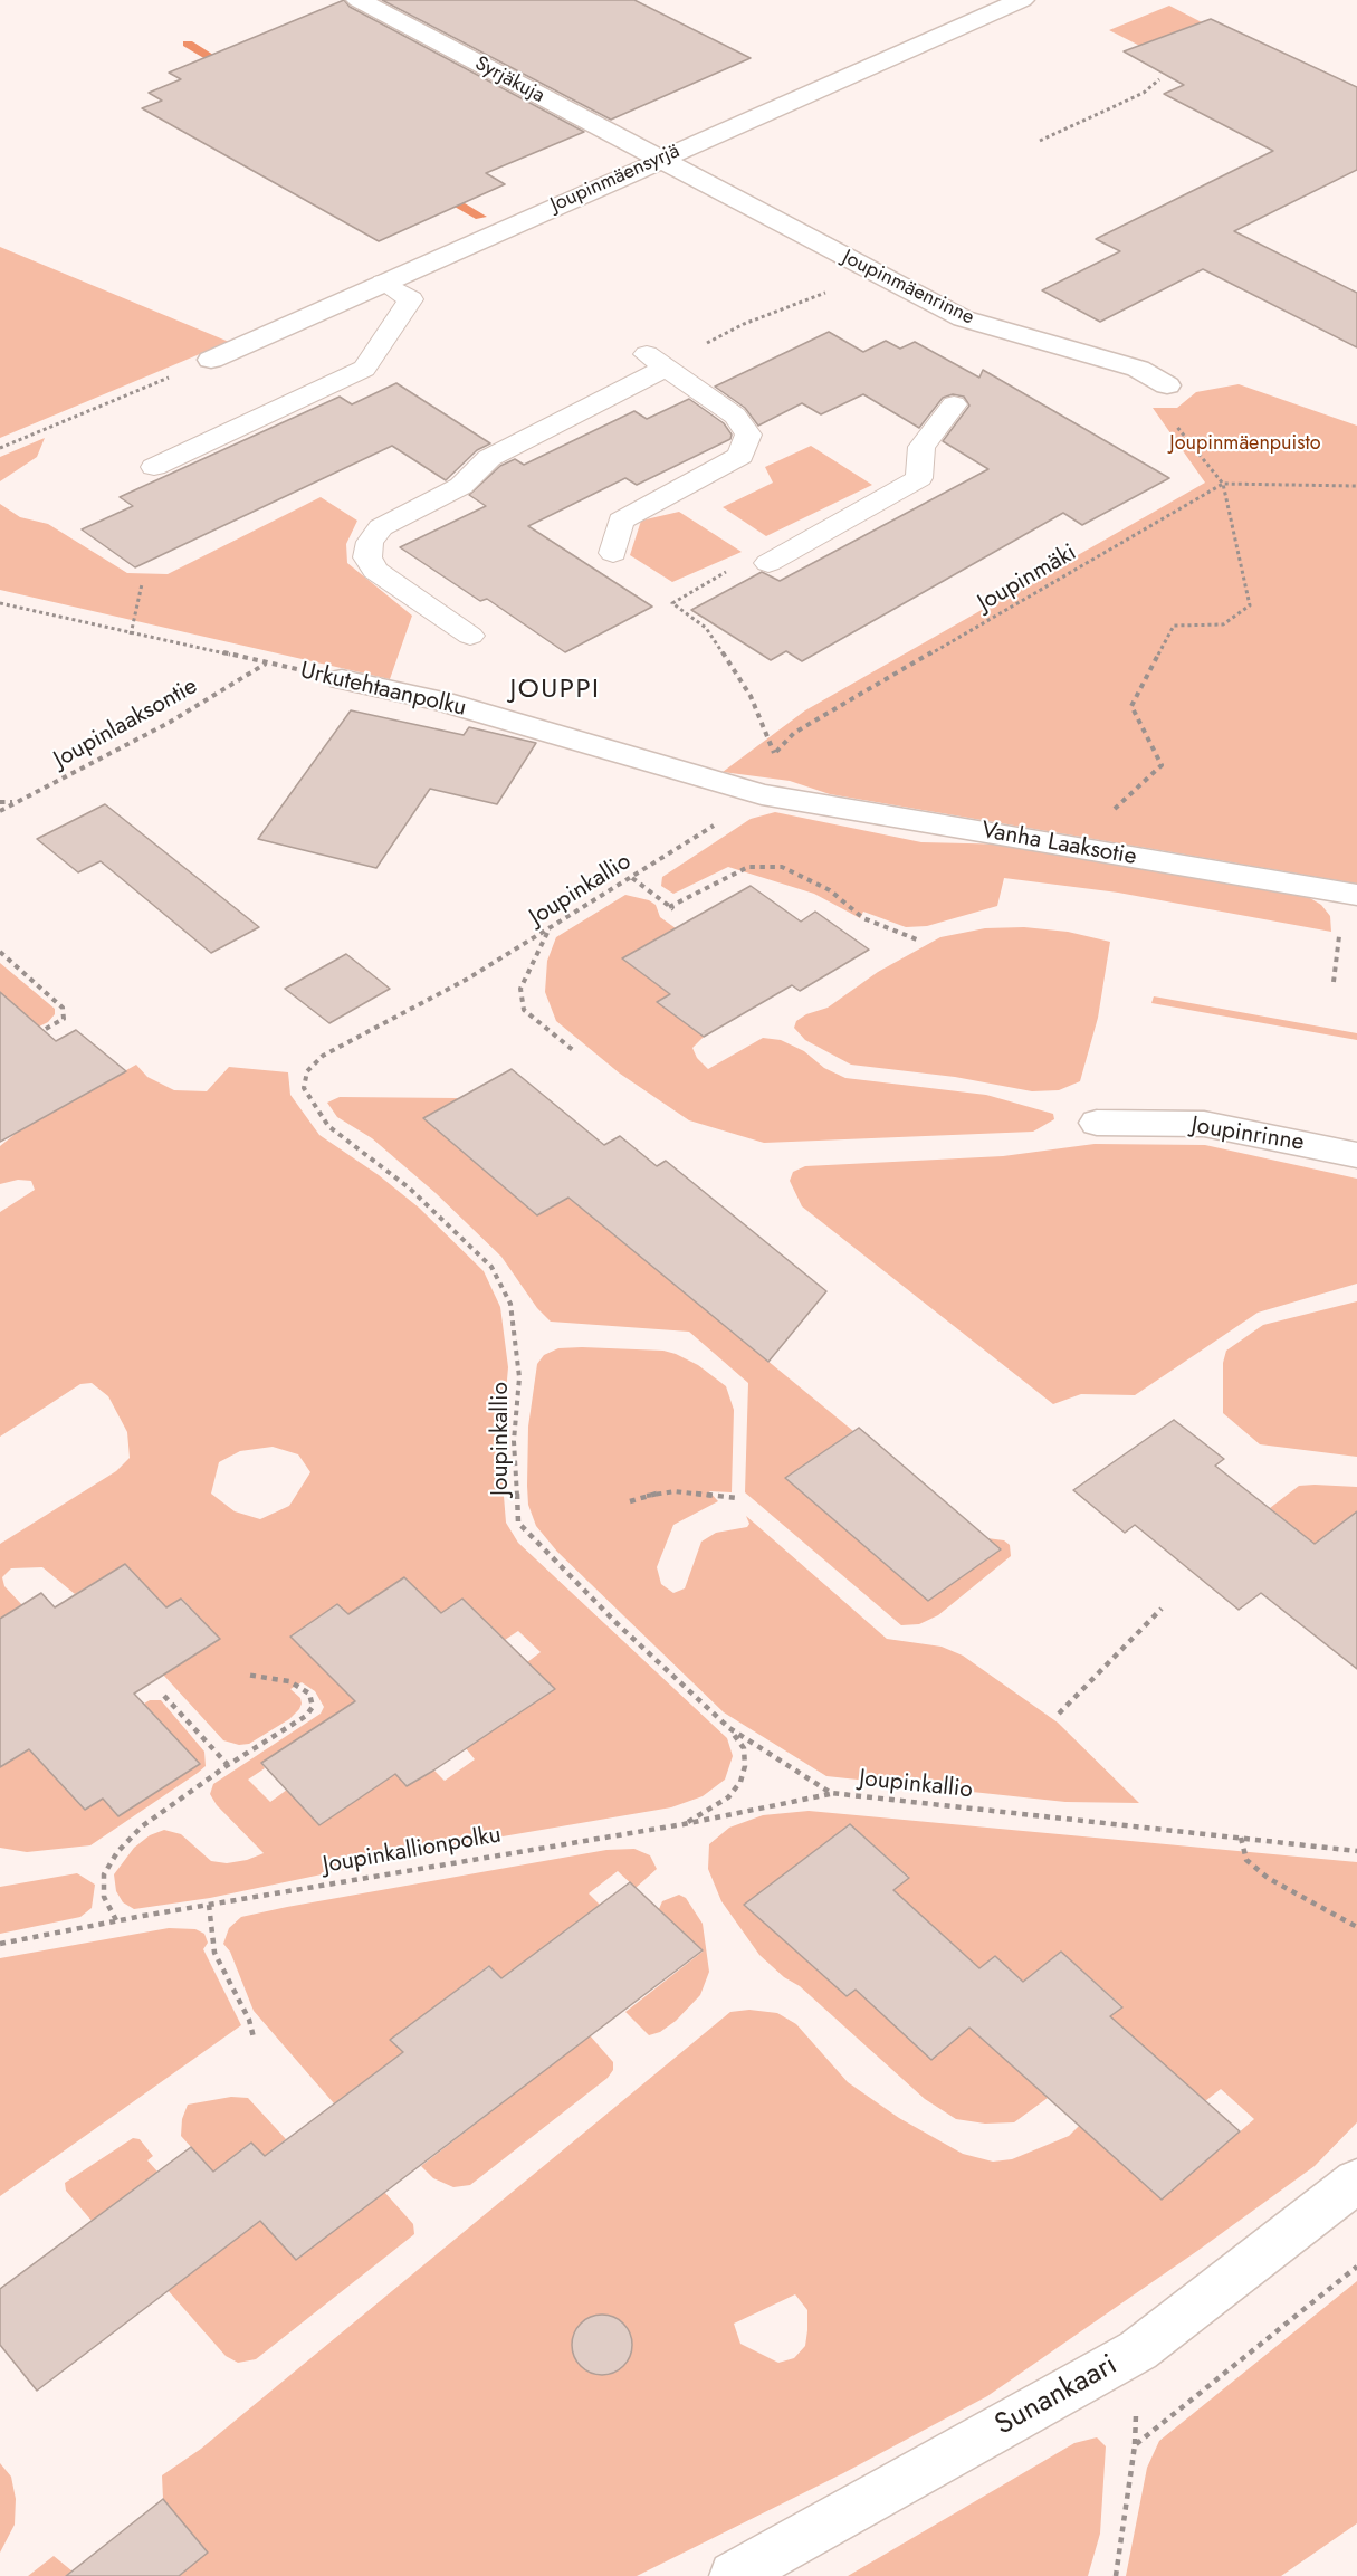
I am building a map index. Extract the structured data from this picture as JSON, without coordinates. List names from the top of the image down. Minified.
{"streets":{"street":["Syrjäkuja","Joupinmäensyrjä","Joupinmäenrinne","Urkutehtaanpolku","Vanha Laaksotie","Joupinrinne","Sunankaari"],"path":["Joupinmäki","Joupinlaaksontie","Joupinkallio","Joupinkallionpolku"]},"crossings":[["Syrjäkuja","Joupinmäensyrjä"],["Syrjäkuja","Joupinmäenrinne"],["Joupinmäensyrjä","Joupinmäenrinne"],["Joupinmäki","Urkutehtaanpolku"],["Joupinmäki","Vanha Laaksotie"],["Joupinmäki","Joupinkallio"],["Urkutehtaanpolku","Joupinlaaksontie"],["Urkutehtaanpolku","Vanha Laaksotie"],["Urkutehtaanpolku","Joupinkallio"],["Vanha Laaksotie","Joupinkallio"],["Joupinkallio","Joupinkallionpolku"]],"districts":["JOUPPI"],"parks":["Joupinmäenpuisto"]}
